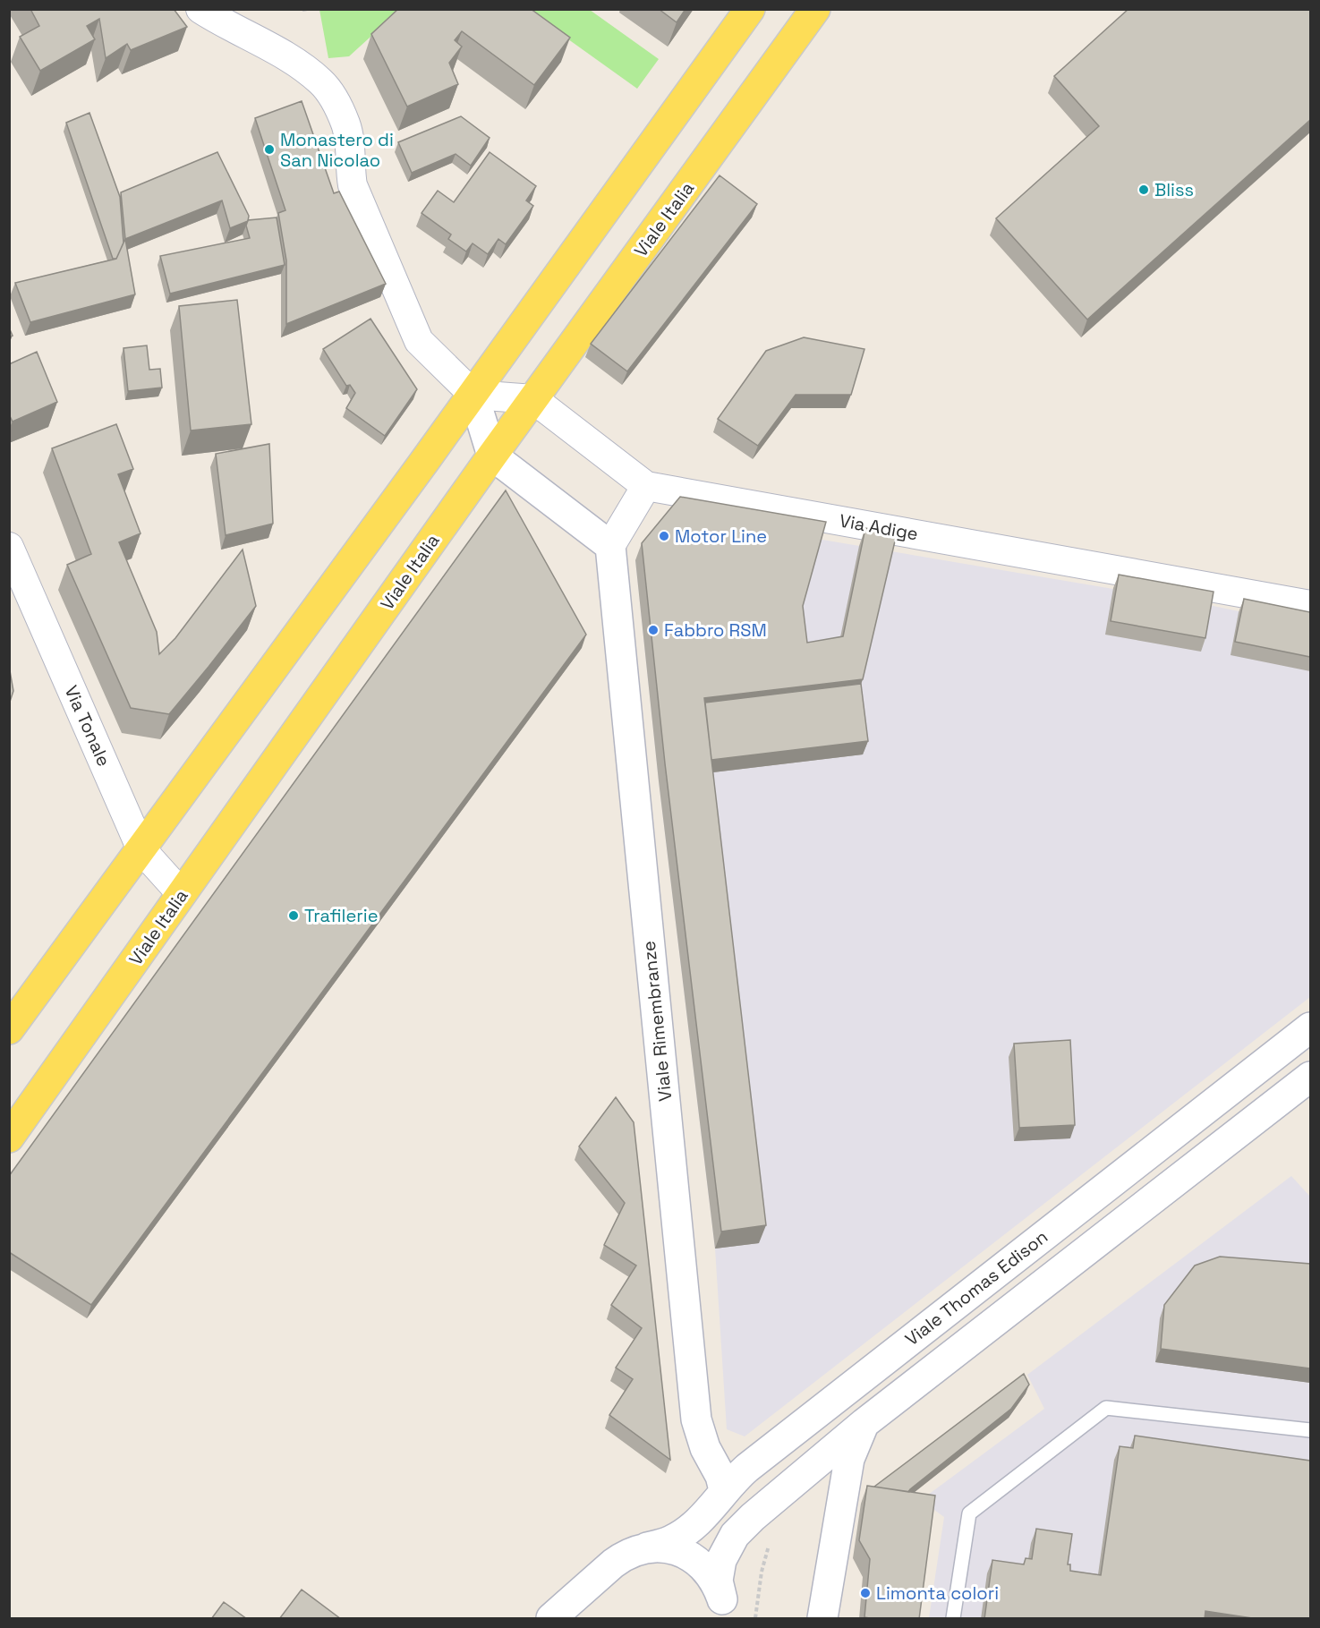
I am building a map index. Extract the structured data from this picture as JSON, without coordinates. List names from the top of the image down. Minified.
{"streets":{"main road":["Viale Italia"],"street":["Via Adige","Via Tonale","Viale Rimembranze","Viale Thomas Edison"]},"crossings":[["Viale Italia","Via Adige"],["Viale Italia","Via Tonale"],["Viale Rimembranze","Viale Thomas Edison"]],"places":["Monastero di San Nicolao","Bliss","Motor Line","Fabbro RSM","Trafilerie","Limonta colori"]}
